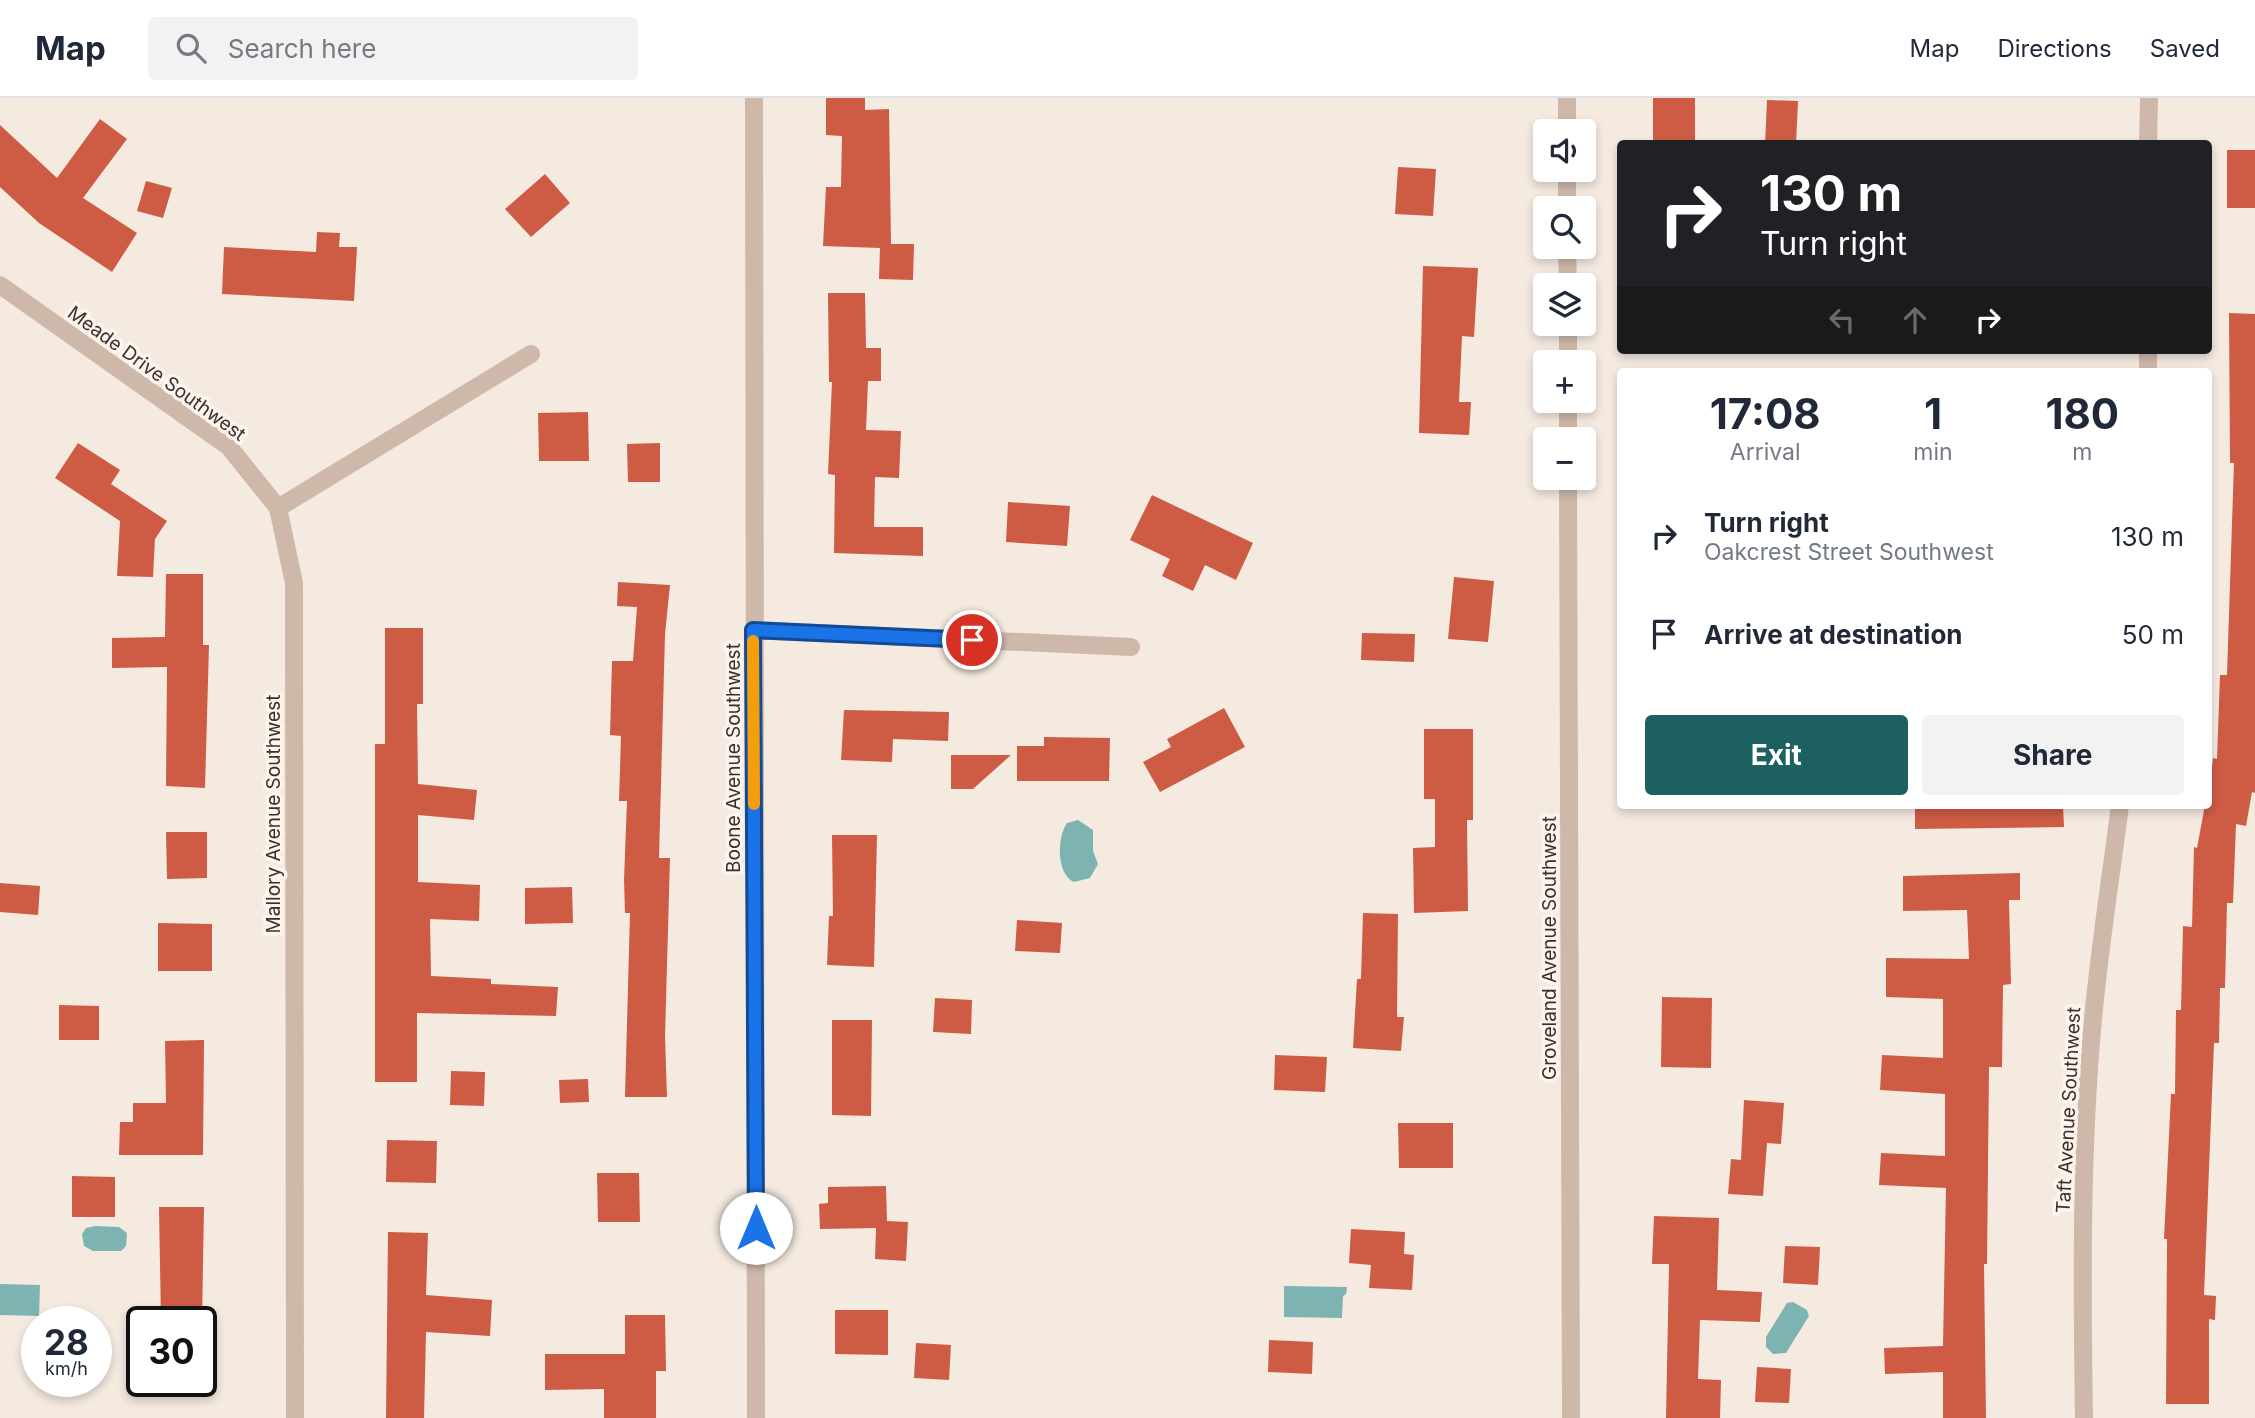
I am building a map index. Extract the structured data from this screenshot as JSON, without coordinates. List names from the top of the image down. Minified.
{"streets":{"street":["Meade Drive Southwest","Boone Avenue Southwest","Mallory Avenue Southwest","Groveland Avenue Southwest","Taft Avenue Southwest"]},"crossings":[["Meade Drive Southwest","Mallory Avenue Southwest"]],"page":{"header":"Map","search":"Search here","nav":["Map","Directions","Saved"],"map_buttons":["+","−"],"turn":["130 m","Turn right"],"eta":["17:08","Arrival","1","min","180","m"],"list":[{"name":"Turn right","note":"Oakcrest Street Southwest","value":"130 m"},{"name":"Arrive at destination","value":"50 m"}],"buttons":["Exit","Share"],"speed":"28 km/h","limit":"30"}}
